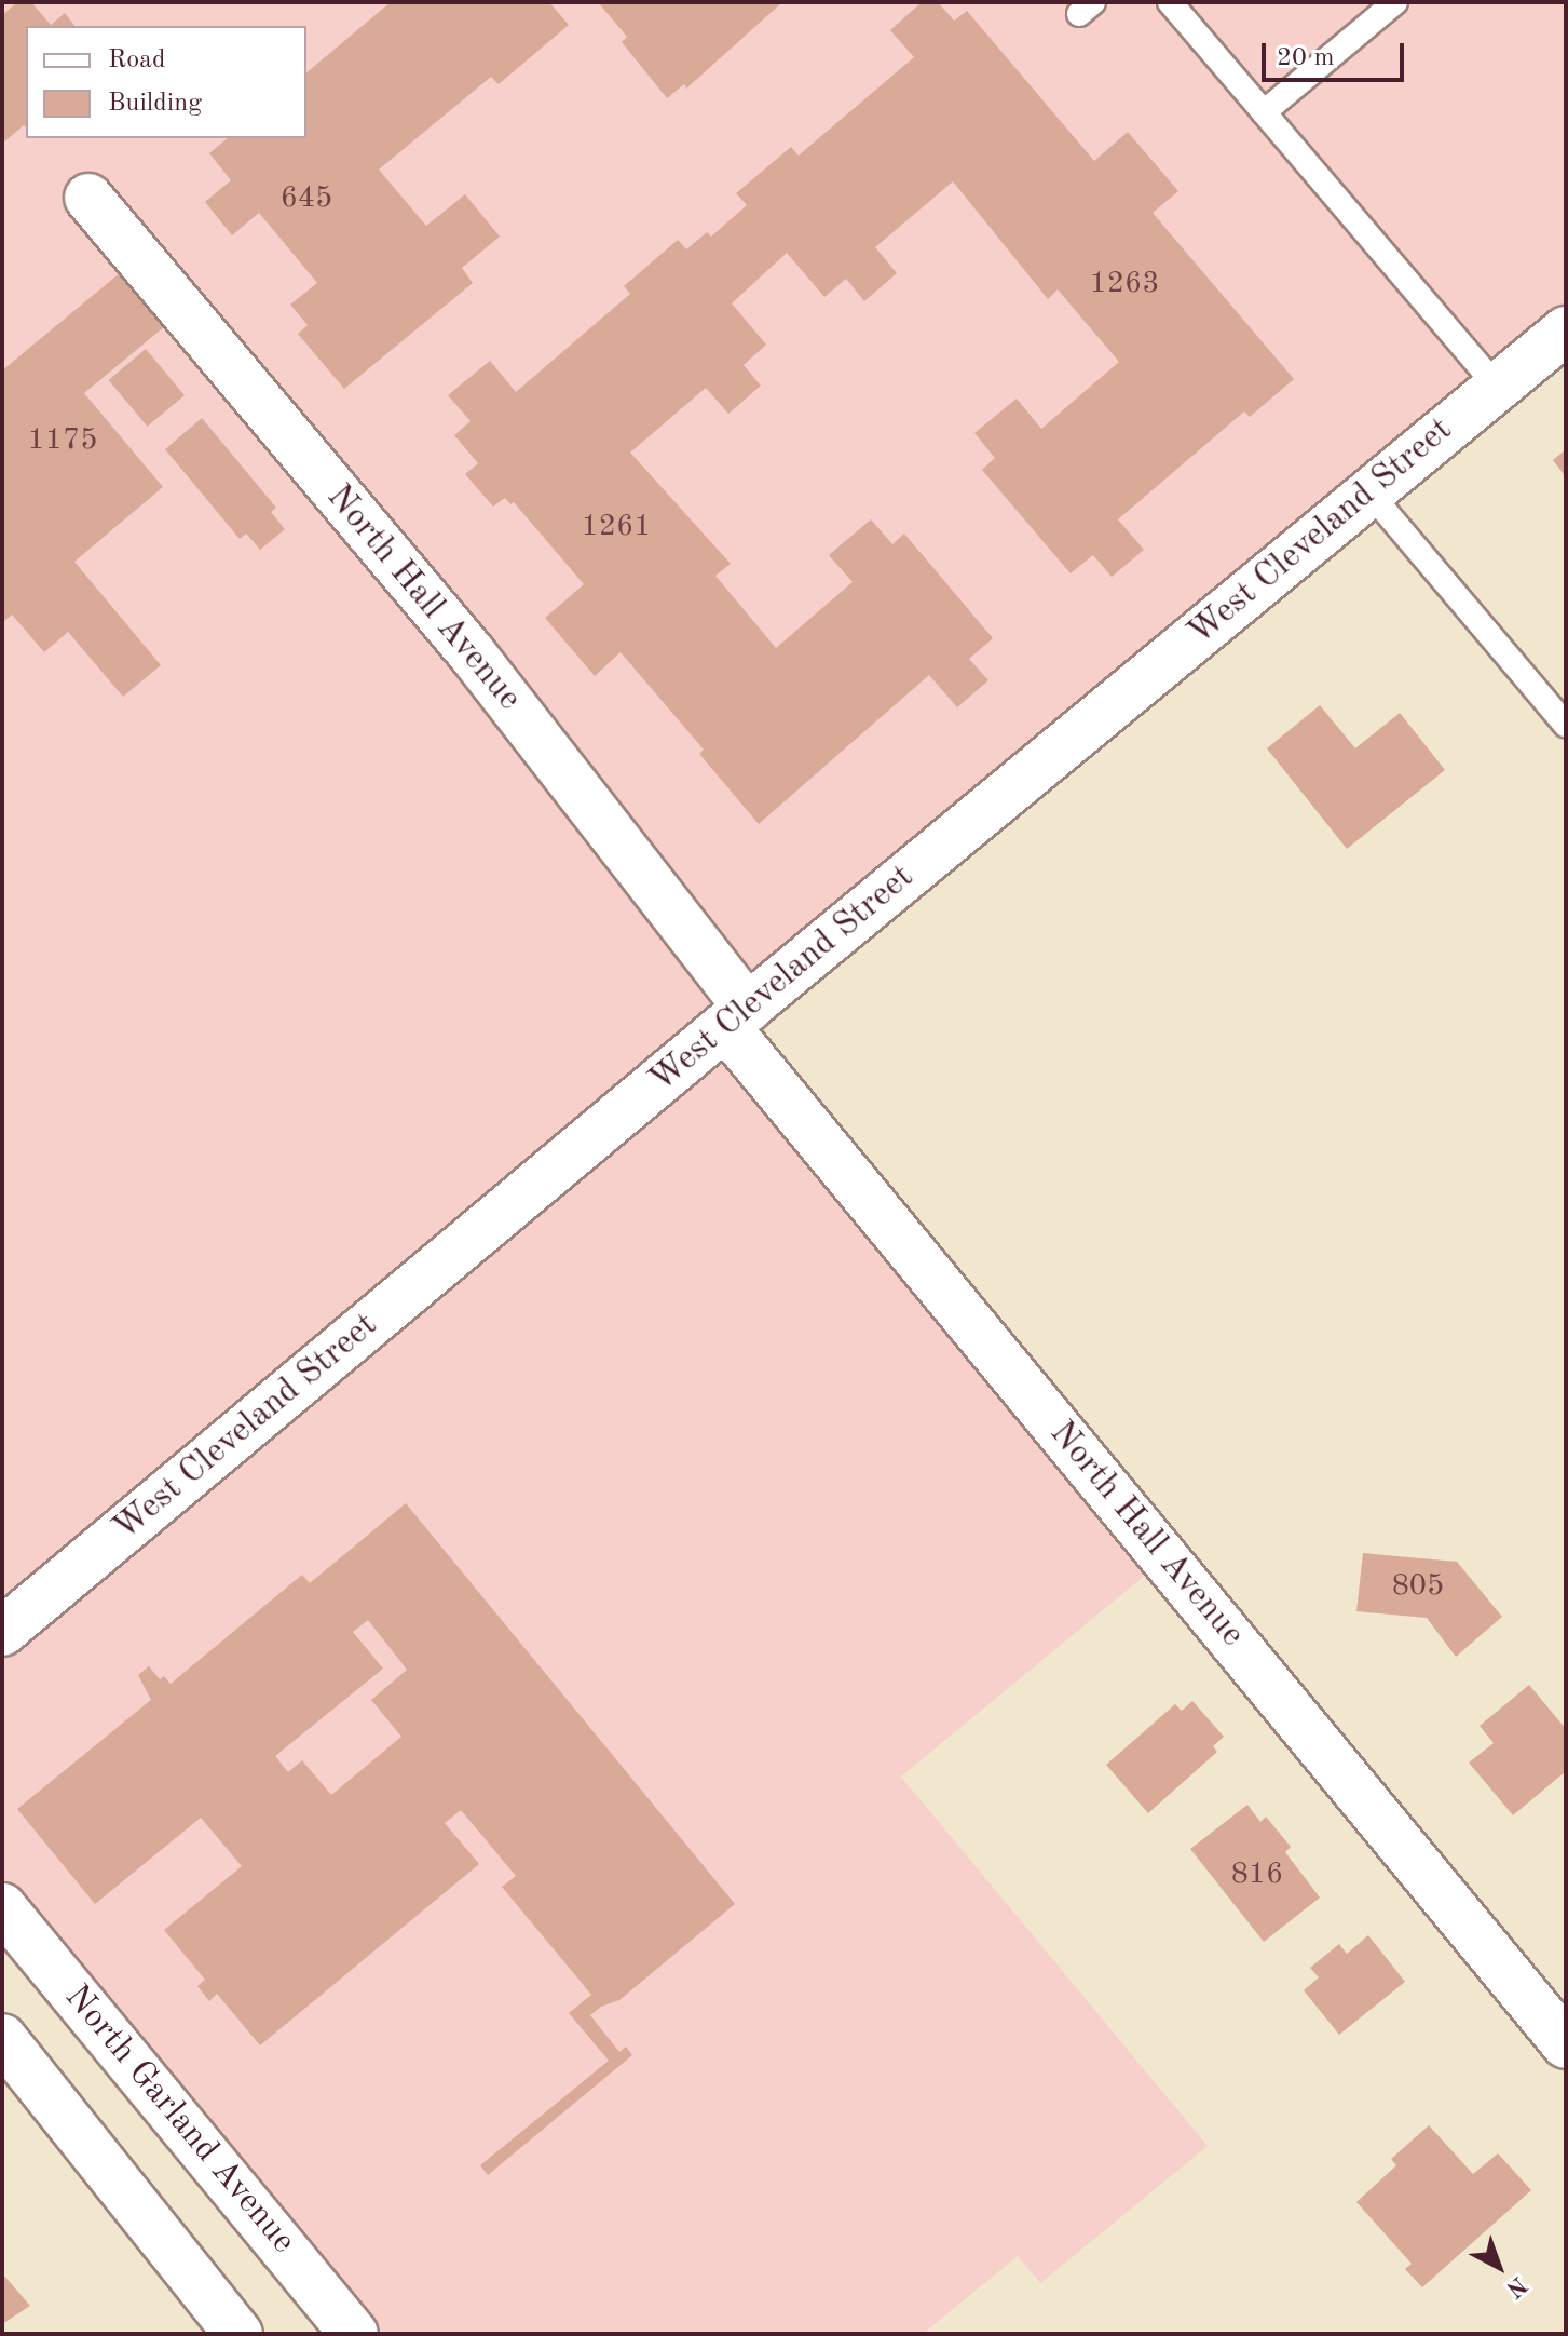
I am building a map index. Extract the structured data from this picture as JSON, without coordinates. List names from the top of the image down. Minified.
{"streets":{"street":["West Cleveland Street","North Hall Avenue","North Garland Avenue"]},"crossings":[["West Cleveland Street","North Hall Avenue"]],"house_numbers":["645","1263","1175","1261","805","816"],"legend":["Road","Building"],"scale_bar":"20 m","north":"bottom right"}
